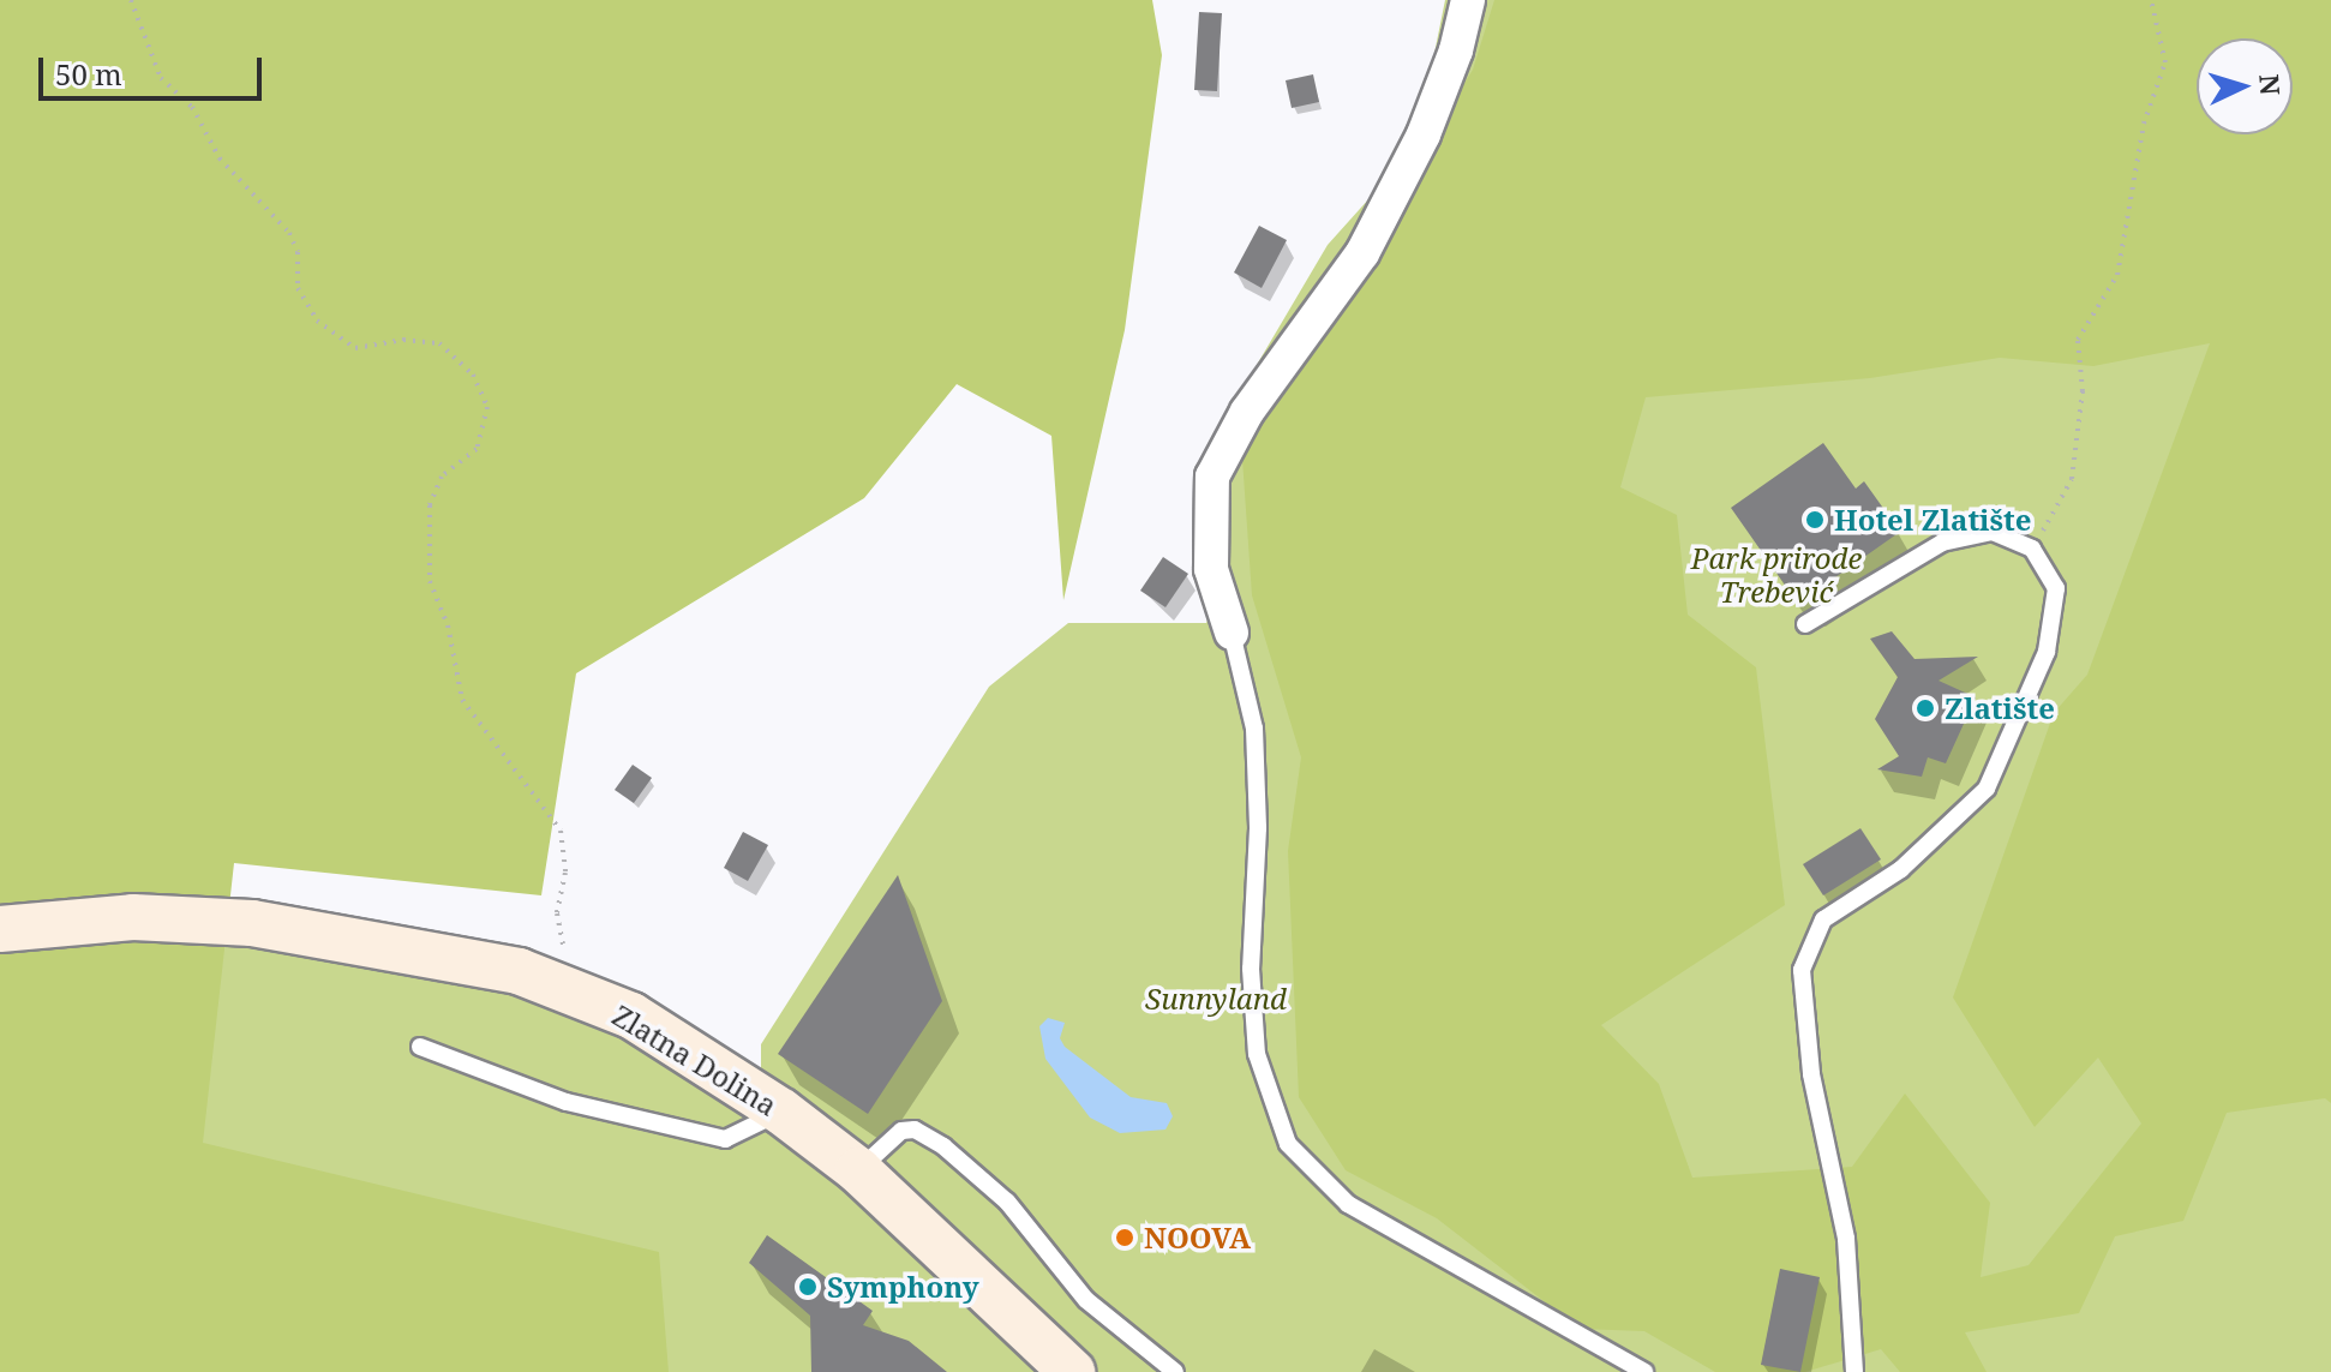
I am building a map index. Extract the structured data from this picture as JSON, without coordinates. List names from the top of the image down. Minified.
{"streets":{"main road":["Zlatna Dolina"]},"parks":["Park prirode Trebević","Sunnyland"],"places":["Hotel Zlatište","Zlatište","NOOVA","Symphony"],"scale_bar":"50 m","north":"right"}
